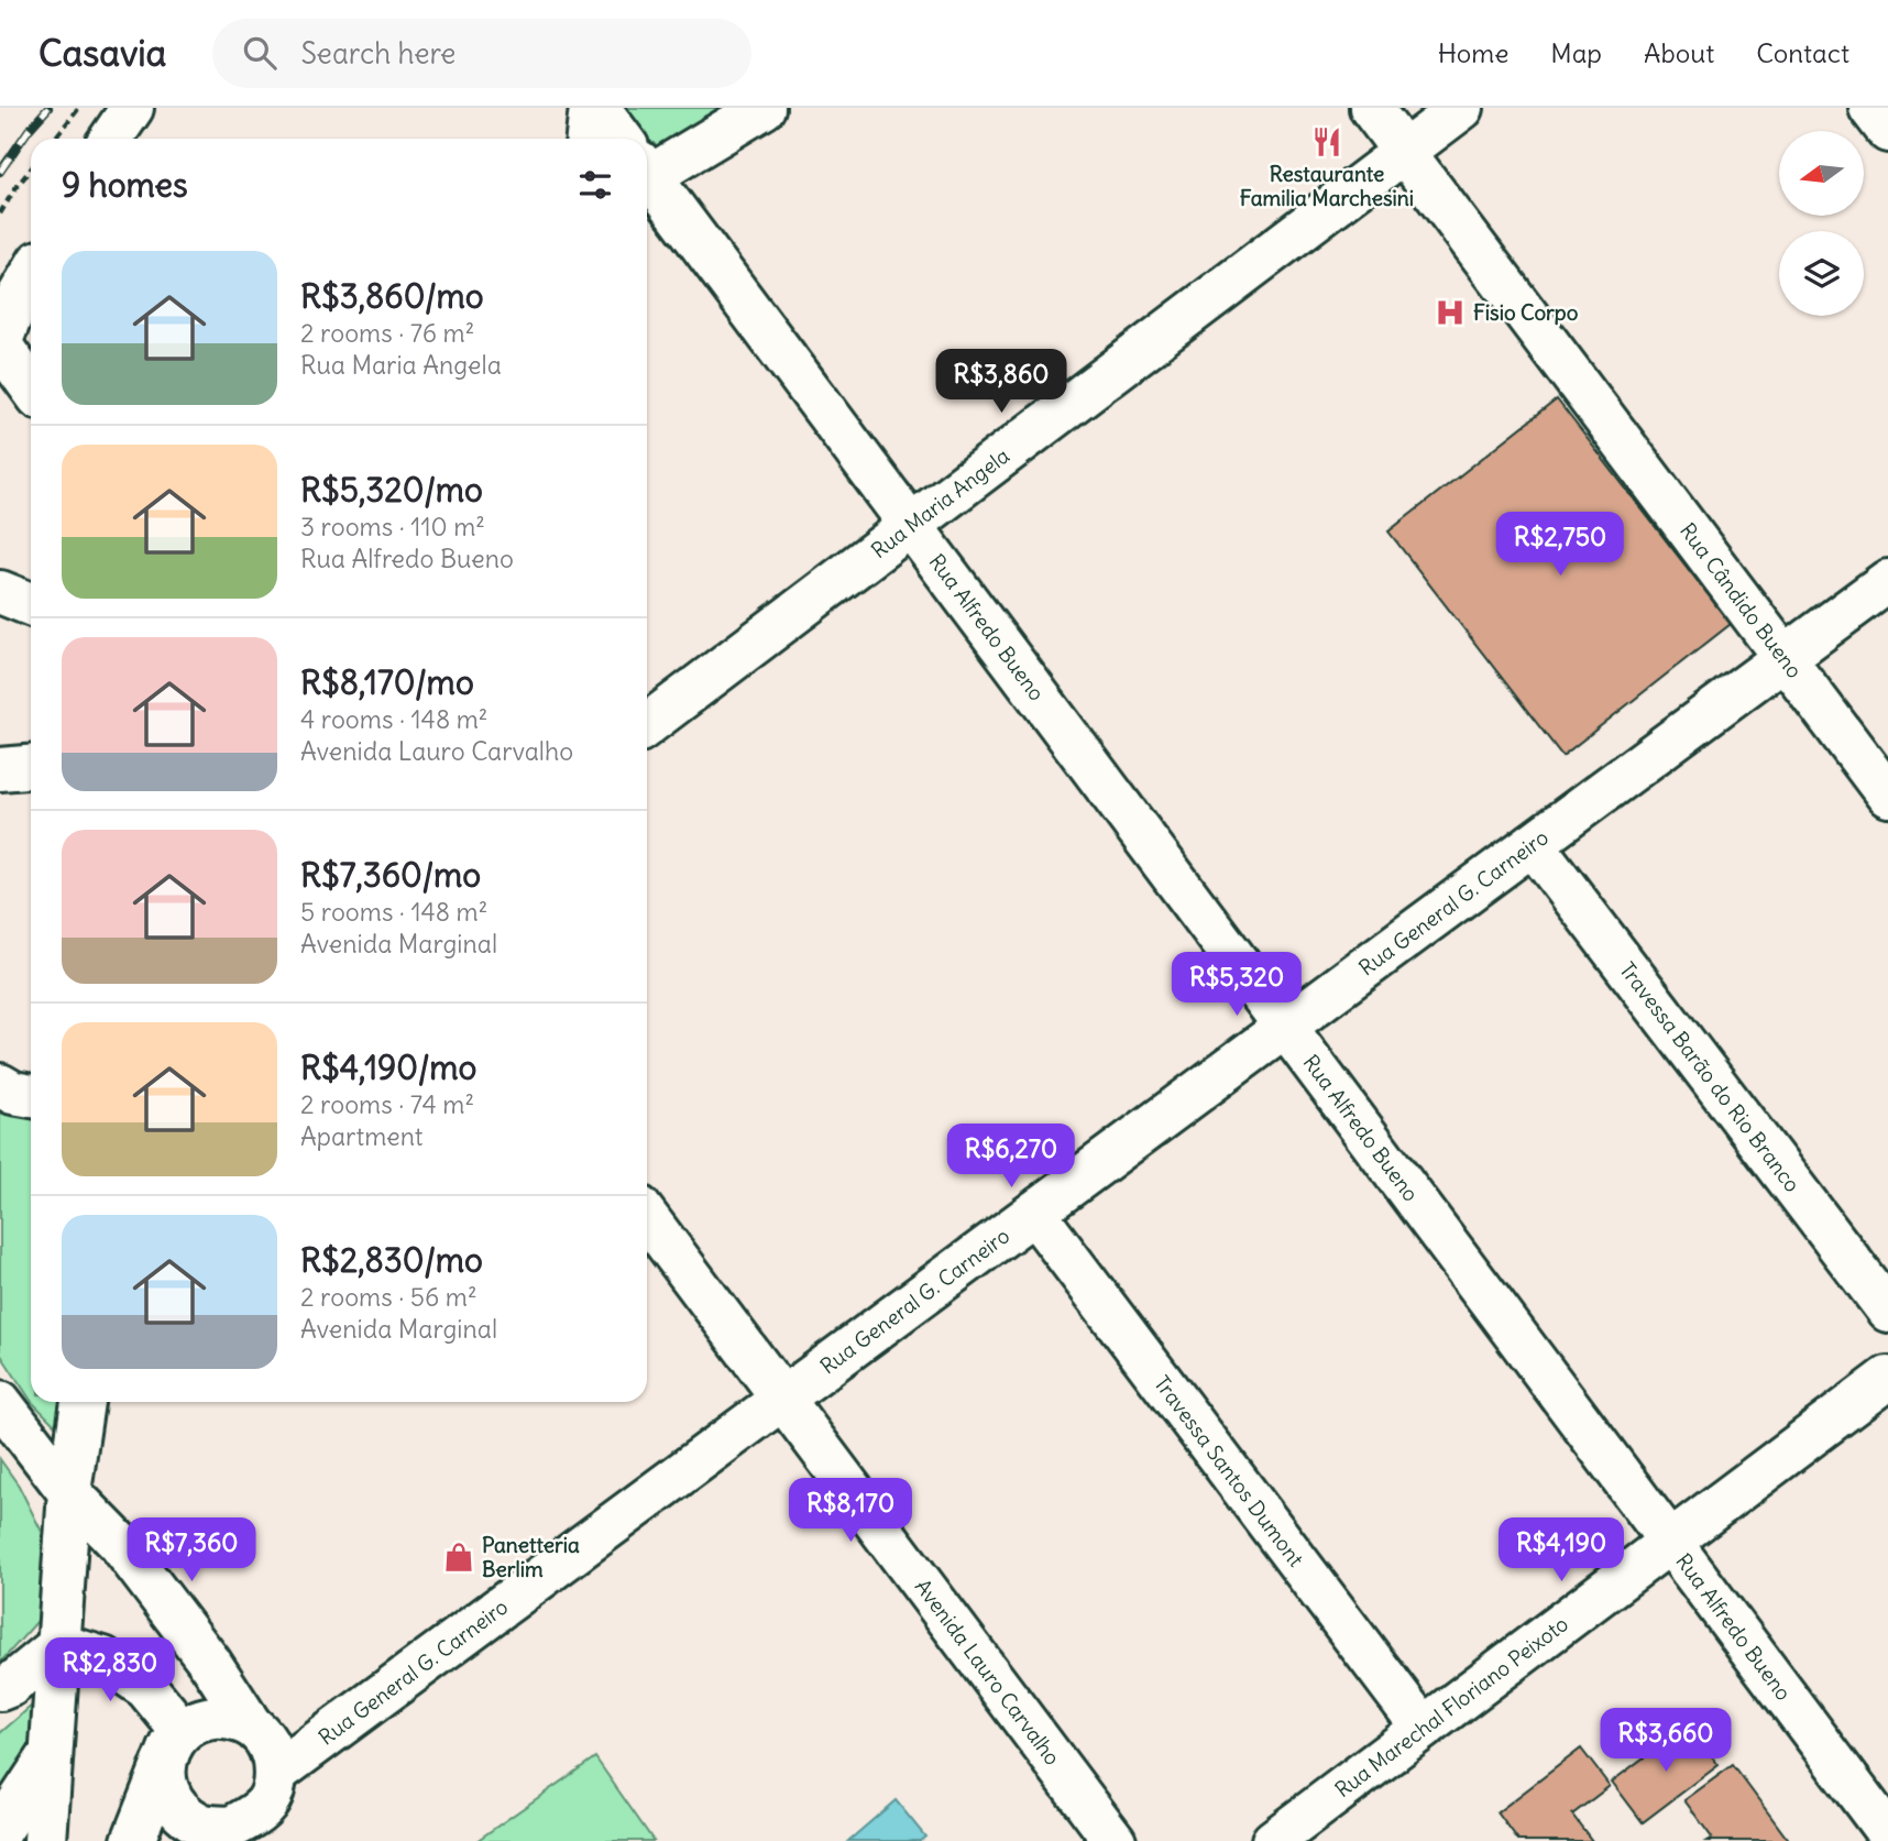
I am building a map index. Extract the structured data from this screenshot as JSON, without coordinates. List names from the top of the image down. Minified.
{"streets":{"street":["Rua Maria Angela","Rua Cândido Bueno","Rua Alfredo Bueno","Rua General G. Carneiro","Travessa Barão do Rio Branco","Travessa Santos Dumont","Avenida Lauro Carvalho","Rua Marechal Floriano Peixoto"]},"crossings":[["Rua Maria Angela","Rua Cândido Bueno"],["Rua Maria Angela","Rua Alfredo Bueno"],["Rua Cândido Bueno","Rua General G. Carneiro"],["Rua Alfredo Bueno","Rua General G. Carneiro"],["Rua Alfredo Bueno","Rua Marechal Floriano Peixoto"],["Rua General G. Carneiro","Travessa Barão do Rio Branco"],["Rua General G. Carneiro","Travessa Santos Dumont"],["Rua General G. Carneiro","Avenida Lauro Carvalho"],["Travessa Santos Dumont","Rua Marechal Floriano Peixoto"]],"places":{"restaurant":["Restaurante Familia Marchesini"],"hospital":["Fisio Corpo"],"shop":["Panetteria Berlim"]},"north":"left","page":{"header":"Casavia","search":"Search here","nav":["Home","Map","About","Contact"],"heading":"9 homes","list":[{"name":"R$3,860/mo","note":"2 rooms · 76 m² · Rua Maria Angela"},{"name":"R$5,320/mo","note":"3 rooms · 110 m² · Rua Alfredo Bueno"},{"name":"R$8,170/mo","note":"4 rooms · 148 m² · Avenida Lauro Carvalho"},{"name":"R$7,360/mo","note":"5 rooms · 148 m² · Avenida Marginal"},{"name":"R$4,190/mo","note":"2 rooms · 74 m² · Apartment"},{"name":"R$2,830/mo","note":"2 rooms · 56 m² · Avenida Marginal"}],"price":["R$3,860","R$2,750","R$5,320","R$6,270","R$8,170","R$7,360","R$4,190","R$2,830","R$3,660"]}}
